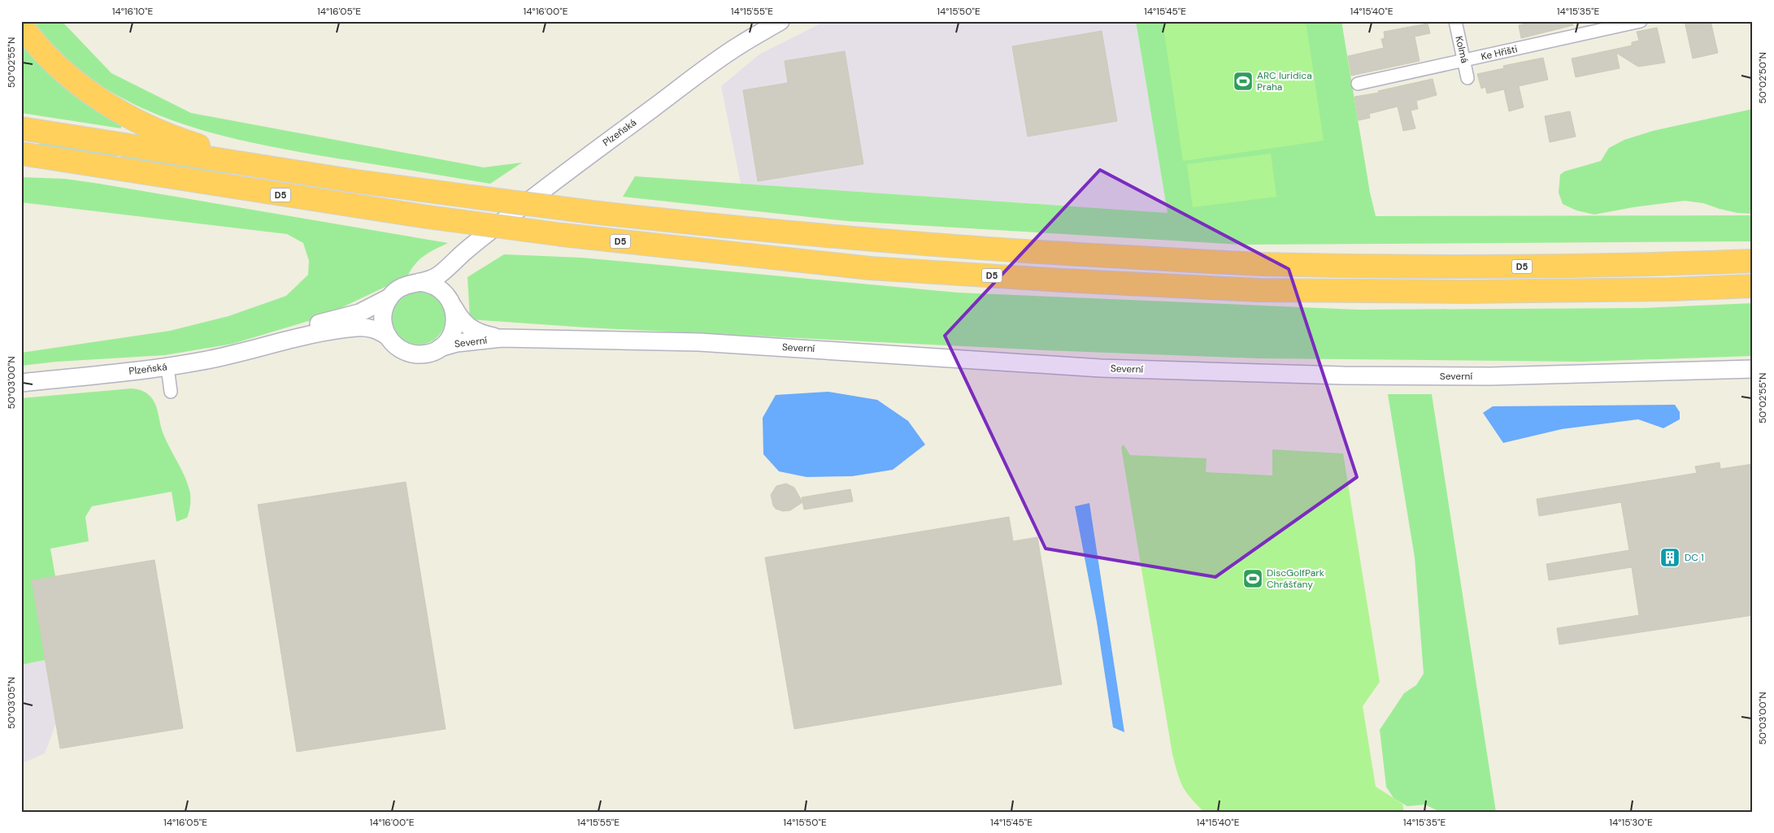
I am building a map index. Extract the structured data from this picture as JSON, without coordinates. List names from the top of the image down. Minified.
{"streets":{"highway":["D5"],"street":["Kolmá","Ke Hřišti","Plzeňská","Severní"]},"crossings":[["Kolmá","Ke Hřišti"],["Plzeňská","Severní"]],"places":{"sports":["ARC Iuridica Praha","DiscGolfPark Chrášťany"],"building":["DC 1"]},"coordinates":["14°16'10\"E","14°16'05\"E","14°16'00\"E","14°15'55\"E","14°15'50\"E","14°15'45\"E","14°15'40\"E","14°15'35\"E","50°02'55\"N","50°02'50\"N","50°03'00\"N","50°03'05\"N","14°15'30\"E"]}
